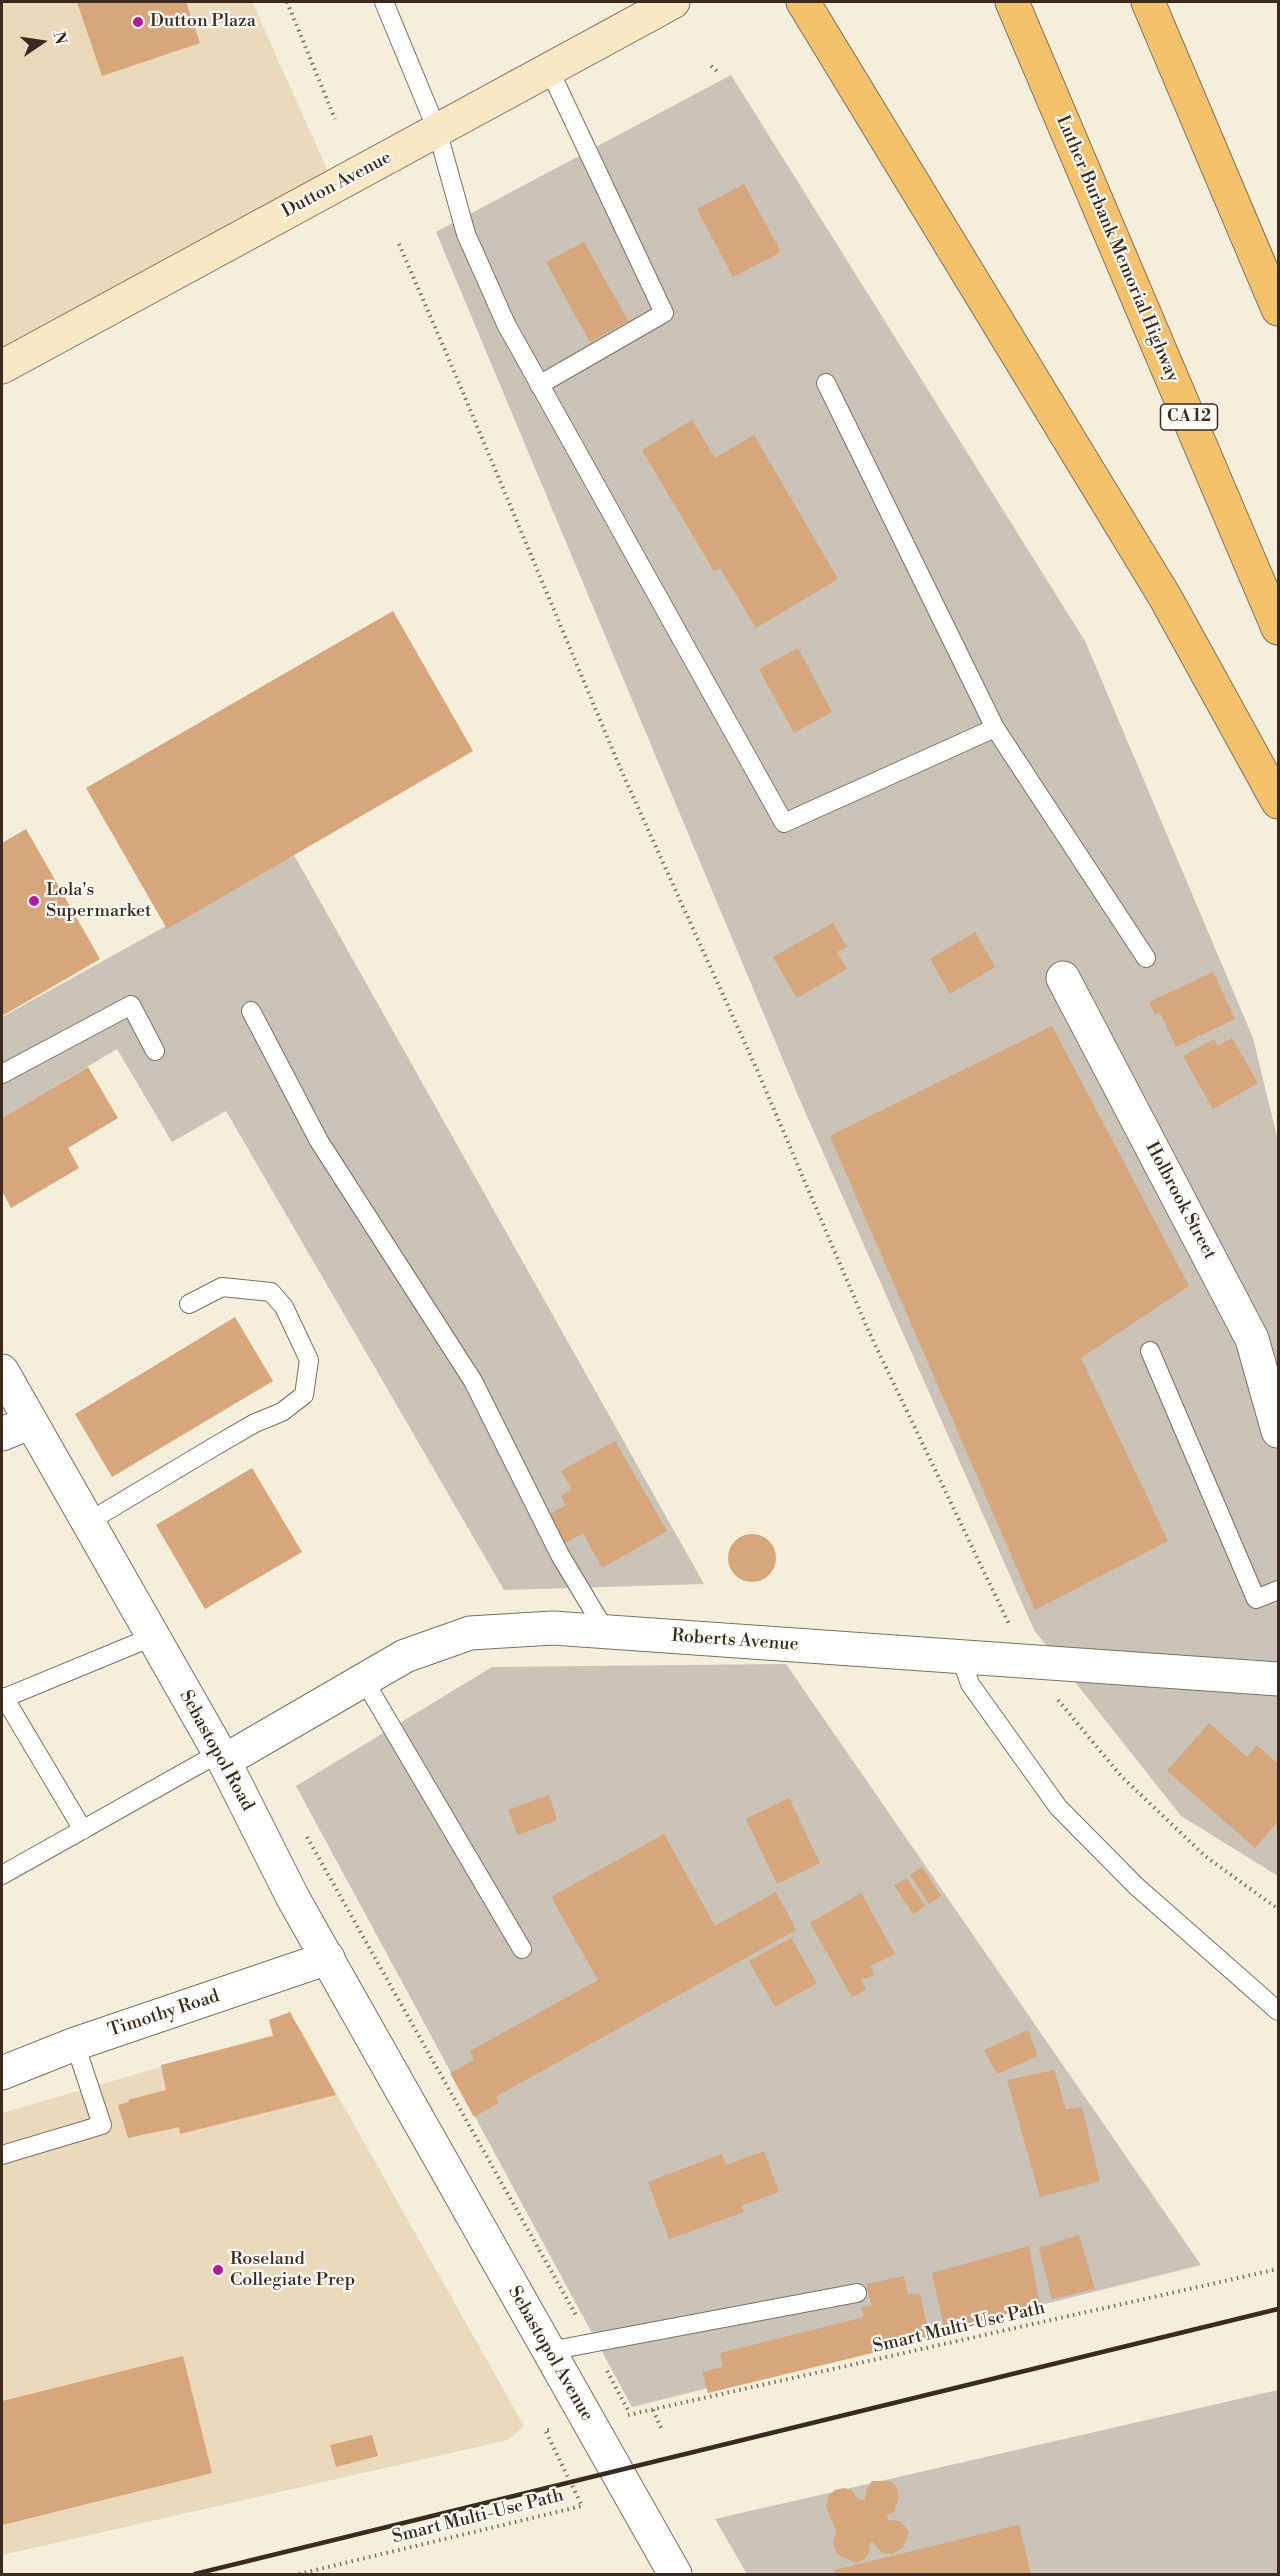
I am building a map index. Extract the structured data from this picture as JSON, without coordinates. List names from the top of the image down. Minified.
{"streets":{"highway":["Luther Burbank Memorial Highway","CA 12"],"main road":["Dutton Avenue"],"street":["Holbrook Street","Roberts Avenue","Sebastopol Road","Timothy Road","Sebastopol Avenue"],"path":["Smart Multi-Use Path"]},"crossings":[["Roberts Avenue","Sebastopol Road"],["Sebastopol Road","Timothy Road"],["Sebastopol Road","Sebastopol Avenue"]],"places":["Dutton Plaza","Lola's Supermarket","Roseland Collegiate Prep"],"north":"right"}
